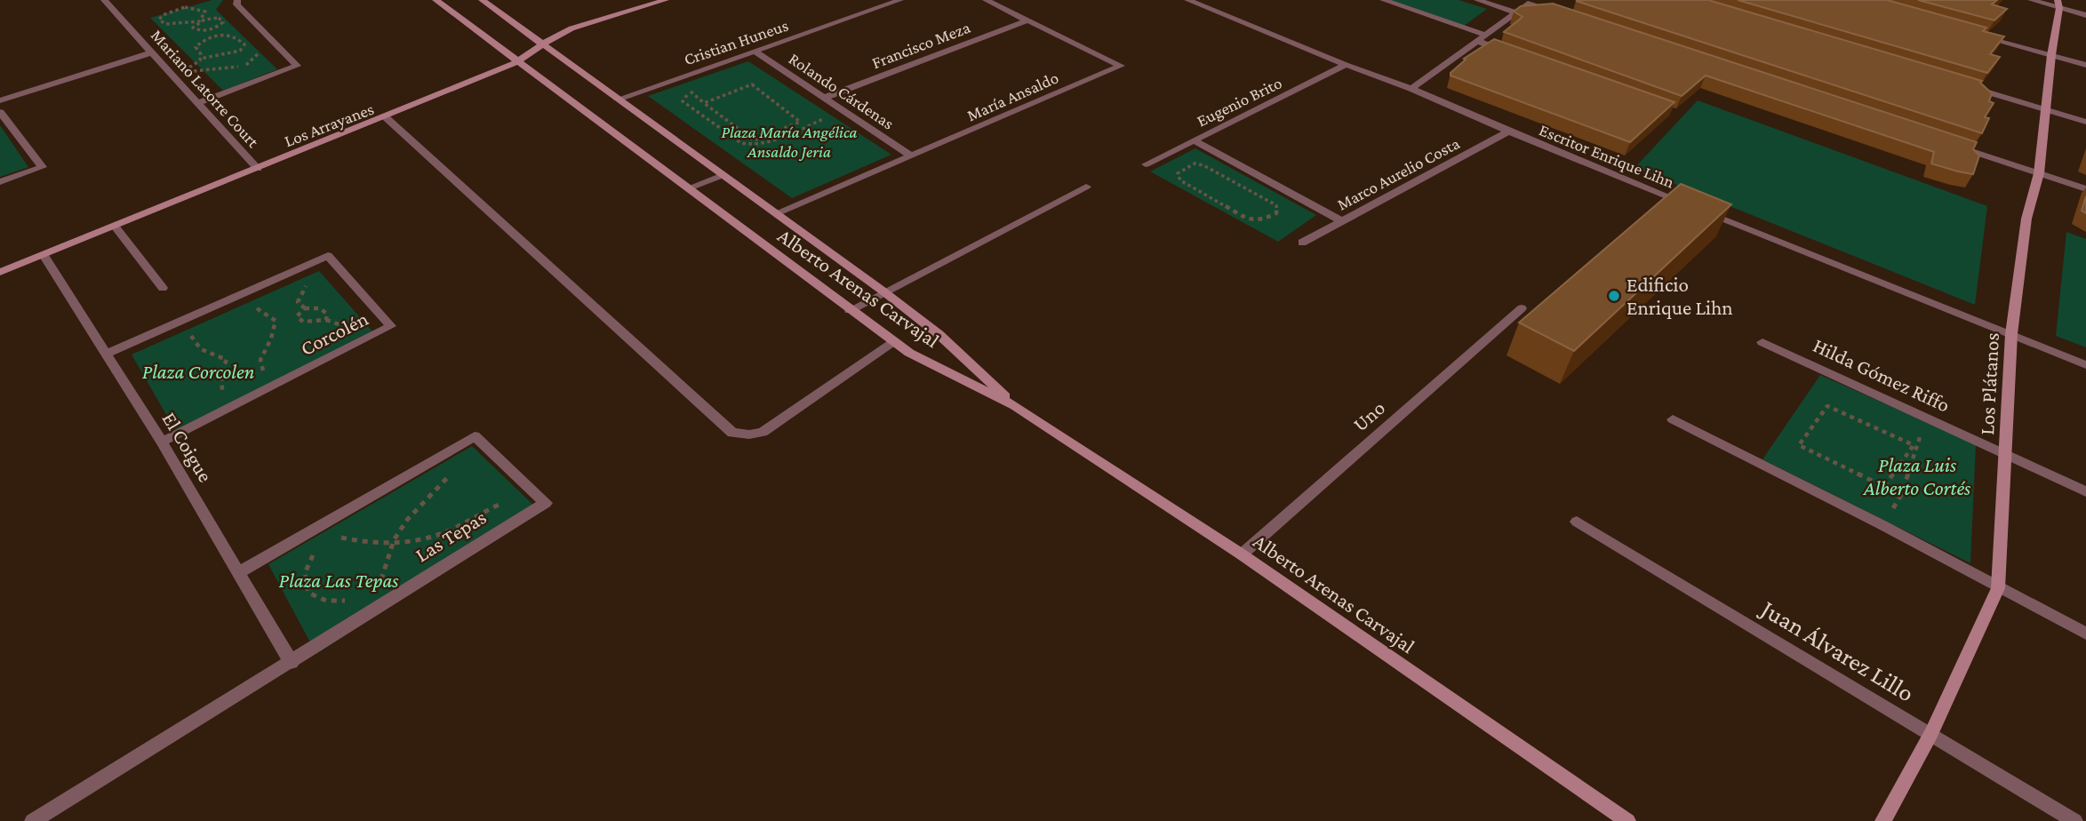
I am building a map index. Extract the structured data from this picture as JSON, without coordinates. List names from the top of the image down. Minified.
{"streets":{"street":["Cristian Huneus","Francisco Meza","Mariano Latorre Court","Rolando Cárdenas","María Ansaldo","Eugenio Brito","Los Arrayanes","Escritor Enrique Lihn","Marco Aurelio Costa","Alberto Arenas Carvajal","Corcolén","Hilda Gómez Riffo","Los Plátanos","Uno","El Coigue","Las Tepas","Juan Álvarez Lillo"]},"crossings":[["Cristian Huneus","Rolando Cárdenas"],["Cristian Huneus","Alberto Arenas Carvajal"],["Francisco Meza","Rolando Cárdenas"],["Francisco Meza","María Ansaldo"],["Mariano Latorre Court","Los Arrayanes"],["Rolando Cárdenas","María Ansaldo"],["María Ansaldo","Alberto Arenas Carvajal"],["Eugenio Brito","Escritor Enrique Lihn"],["Los Arrayanes","Alberto Arenas Carvajal"],["Los Arrayanes","El Coigue"],["Escritor Enrique Lihn","Marco Aurelio Costa"],["Alberto Arenas Carvajal","Uno"],["Corcolén","El Coigue"],["Hilda Gómez Riffo","Los Plátanos"],["Los Plátanos","Juan Álvarez Lillo"],["El Coigue","Las Tepas"]],"parks":["Plaza María Angélica Ansaldo Jeria","Plaza Corcolen","Plaza Luis Alberto Cortés","Plaza Las Tepas"],"places":["Edificio Enrique Lihn"]}
